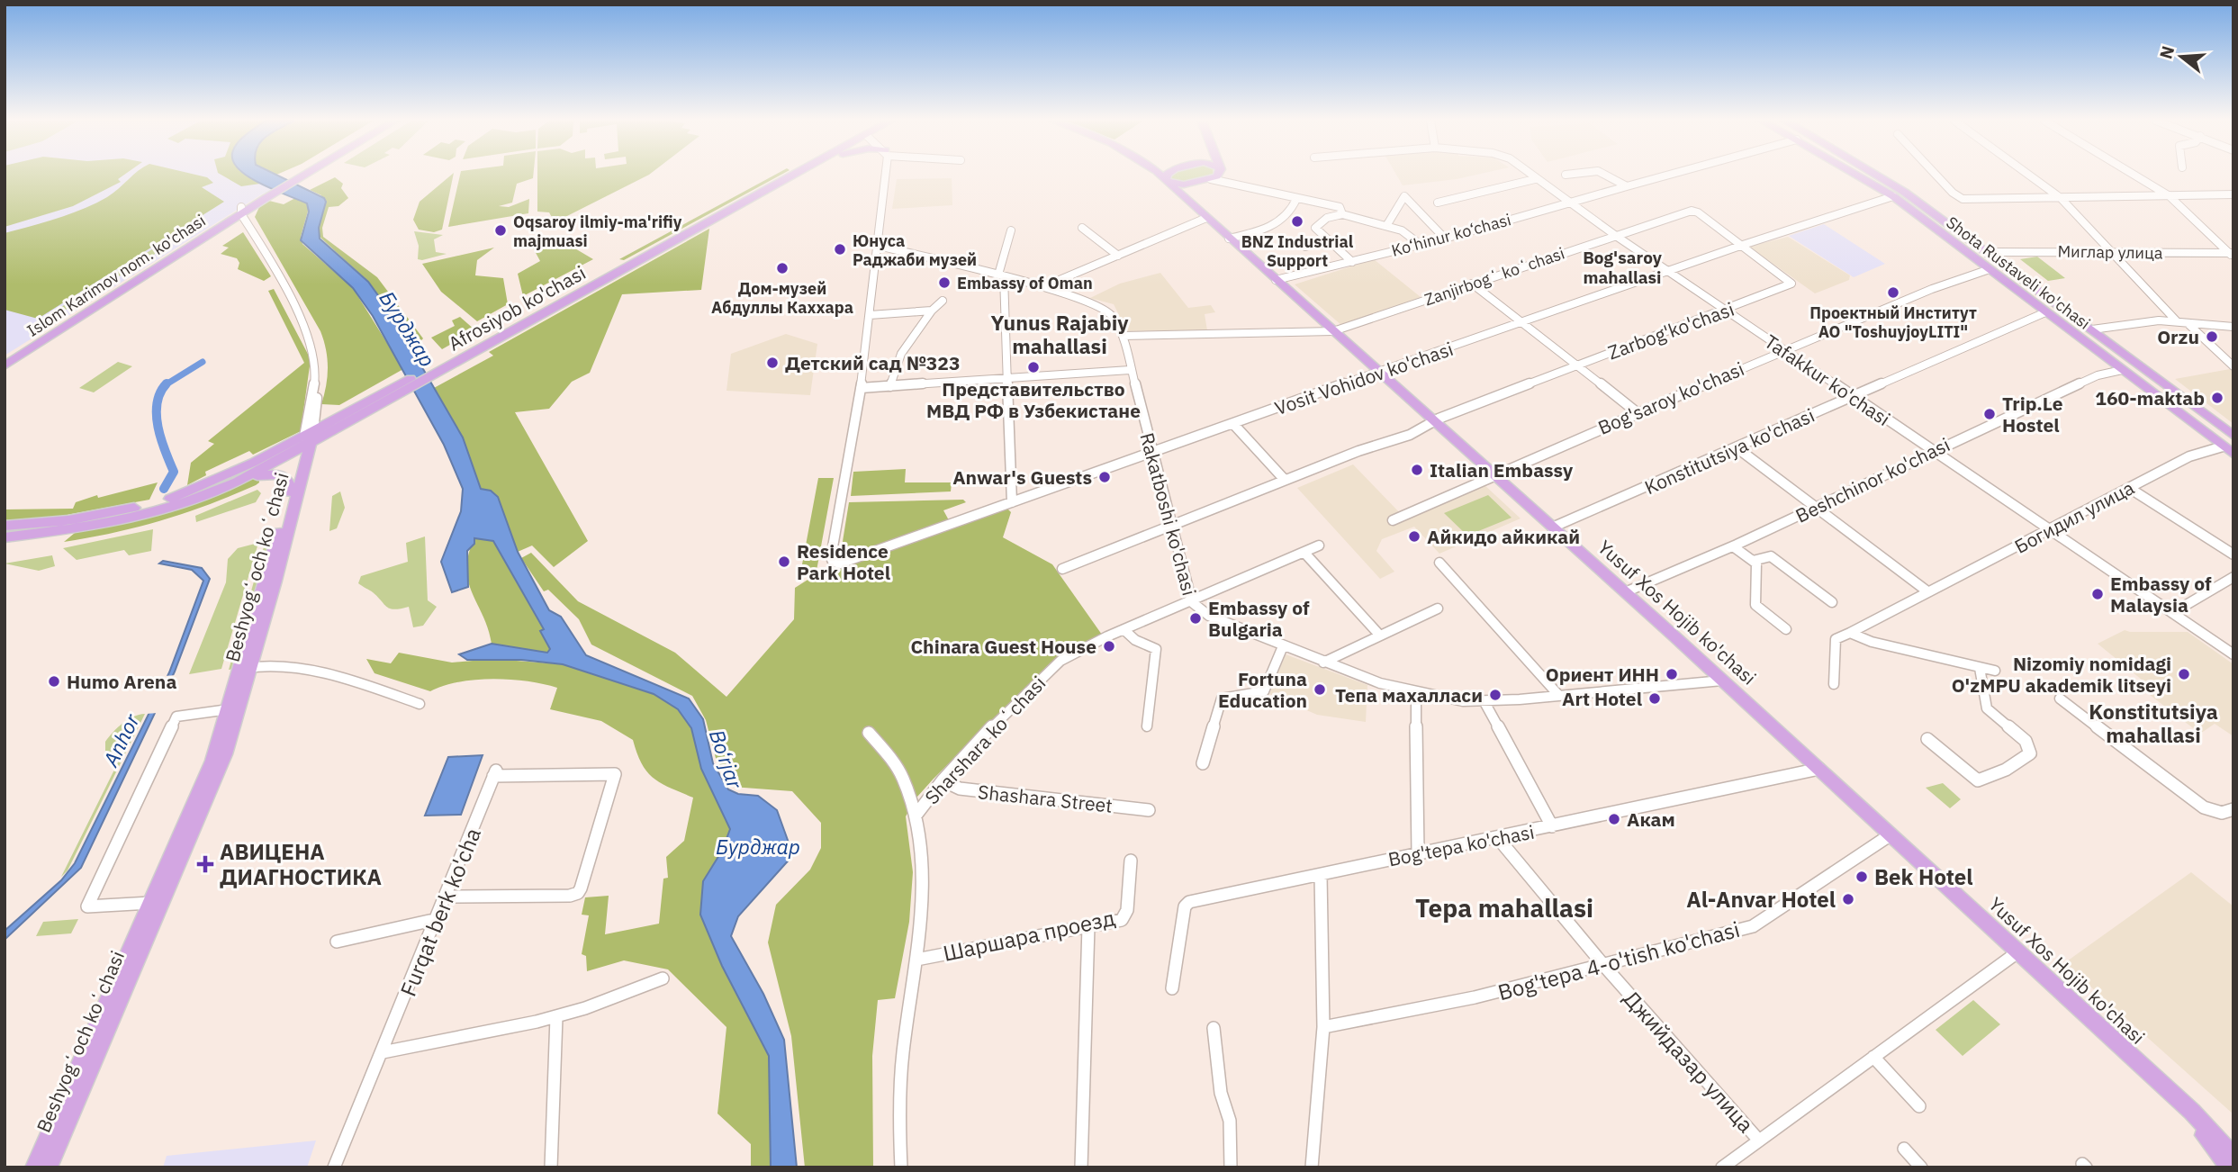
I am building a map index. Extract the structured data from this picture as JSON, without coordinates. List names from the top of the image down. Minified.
{"streets":{"main road":["Shota Rustaveli ko'chasi","Islom Karimov nom. ko'chasi","Afrosiyob ko'chasi","Beshyogʻoch koʻchasi","Yusuf Xos Hojib ko'chasi"],"street":["Ko‘hinur ko‘chasi","Миглар улица","Zanjirbogʻ koʻchasi","Zarbog'ko'chasi","Vosit Vohidov ko'chasi","Tafakkur ko'chasi","Bog'saroy ko'chasi","Konstitutsiya ko'chasi","Beshchinor ko'chasi","Rakatboshi ko'chasi","Богидил улица","Sharshara koʻchasi","Shashara Street","Bog'tepa ko'chasi","Furqat berk ko'cha","Шаршара проезд","Bog'tepa 4-o'tish ko'chasi","Джийдазар улица"]},"crossings":[["Ko‘hinur ko‘chasi","Tafakkur ko'chasi"],["Ko‘hinur ko‘chasi","Yusuf Xos Hojib ko'chasi"],["Миглар улица","Shota Rustaveli ko'chasi"],["Shota Rustaveli ko'chasi","Vosit Vohidov ko'chasi"],["Shota Rustaveli ko'chasi","Bog'saroy ko'chasi"],["Shota Rustaveli ko'chasi","Konstitutsiya ko'chasi"],["Shota Rustaveli ko'chasi","Beshchinor ko'chasi"],["Shota Rustaveli ko'chasi","Богидил улица"],["Islom Karimov nom. ko'chasi","Beshyogʻoch koʻchasi"],["Zanjirbogʻ koʻchasi","Zarbog'ko'chasi"],["Zanjirbogʻ koʻchasi","Tafakkur ko'chasi"],["Zanjirbogʻ koʻchasi","Rakatboshi ko'chasi"],["Zanjirbogʻ koʻchasi","Yusuf Xos Hojib ko'chasi"],["Afrosiyob ko'chasi","Beshyogʻoch koʻchasi"],["Zarbog'ko'chasi","Vosit Vohidov ko'chasi"],["Zarbog'ko'chasi","Tafakkur ko'chasi"],["Zarbog'ko'chasi","Rakatboshi ko'chasi"],["Zarbog'ko'chasi","Yusuf Xos Hojib ko'chasi"],["Vosit Vohidov ko'chasi","Tafakkur ko'chasi"],["Vosit Vohidov ko'chasi","Rakatboshi ko'chasi"],["Vosit Vohidov ko'chasi","Yusuf Xos Hojib ko'chasi"],["Tafakkur ko'chasi","Bog'saroy ko'chasi"],["Tafakkur ko'chasi","Konstitutsiya ko'chasi"],["Tafakkur ko'chasi","Beshchinor ko'chasi"],["Tafakkur ko'chasi","Богидил улица"],["Bog'saroy ko'chasi","Yusuf Xos Hojib ko'chasi"],["Konstitutsiya ko'chasi","Yusuf Xos Hojib ko'chasi"],["Beshchinor ko'chasi","Yusuf Xos Hojib ko'chasi"],["Rakatboshi ko'chasi","Yusuf Xos Hojib ko'chasi"],["Rakatboshi ko'chasi","Sharshara koʻchasi"],["Yusuf Xos Hojib ko'chasi","Bog'tepa ko'chasi"],["Yusuf Xos Hojib ko'chasi","Bog'tepa 4-o'tish ko'chasi"],["Sharshara koʻchasi","Shashara Street"],["Sharshara koʻchasi","Шаршара проезд"],["Bog'tepa ko'chasi","Джийдазар улица"],["Bog'tepa 4-o'tish ko'chasi","Джийдазар улица"]],"districts":["Bog'saroy mahallasi","Yunus Rajabiy mahallasi","Konstitutsiya mahallasi","Tepa mahallasi"],"water":["Бурджар","Anhor","Bo‘rjar"],"places":{"other":["BNZ Industrial Support","Oqsaroy ilmiy-ma'rifiy majmuasi","Юнуса Раджаби музей","Дом-музей Абдуллы Каххара","Embassy of Oman","Проектный Институт АО \"ToshuyjoyLITI\"","Orzu","Детский сад №323","Представительство МВД РФ в Узбекистане","160-maktab","Trip.Le Hostel","Italian Embassy","Anwar's Guests","Айкидо айкикай","Residence Park Hotel","Embassy of Malaysia","Embassy of Bulgaria","Chinara Guest House","Ориент ИНН","Nizomiy nomidagi O'zMPU akademik litseyi","Humo Arena","Fortuna Education","Тепа махалласи","Art Hotel","Акам","Bek Hotel","Al-Anvar Hotel"],"health":["АВИЦЕНА ДИАГНОСТИКА"]},"north":"left"}
